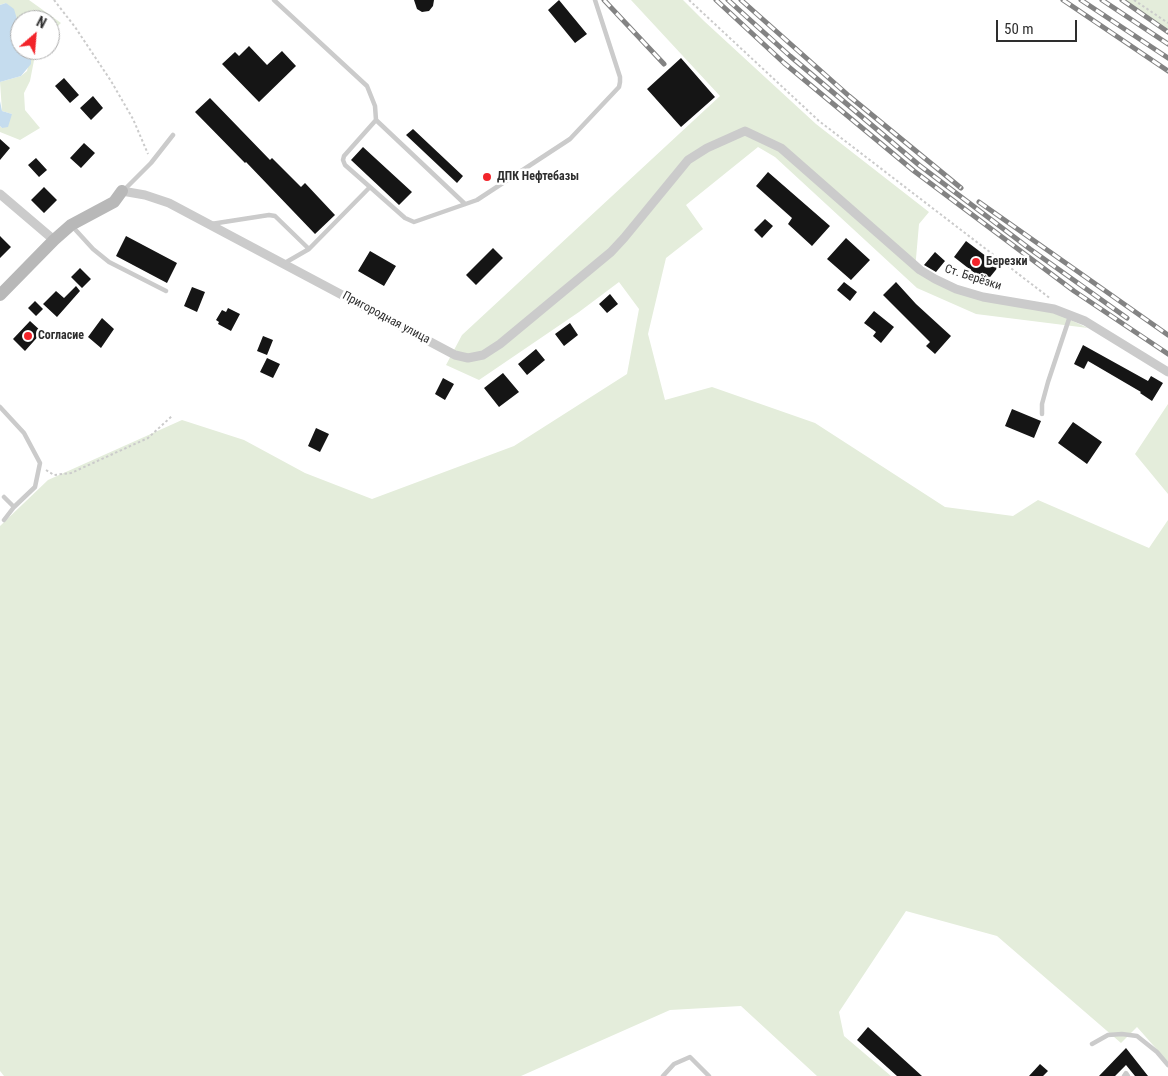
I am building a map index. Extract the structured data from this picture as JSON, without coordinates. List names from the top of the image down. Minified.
{"streets":{"street":["Ст. Берёзки","Пригородная улица"]},"crossings":[["Ст. Берёзки","Пригородная улица"]],"places":["ДПК Нефтебазы","Березки","Согласие"],"scale_bar":"50 m","north":"top right"}
